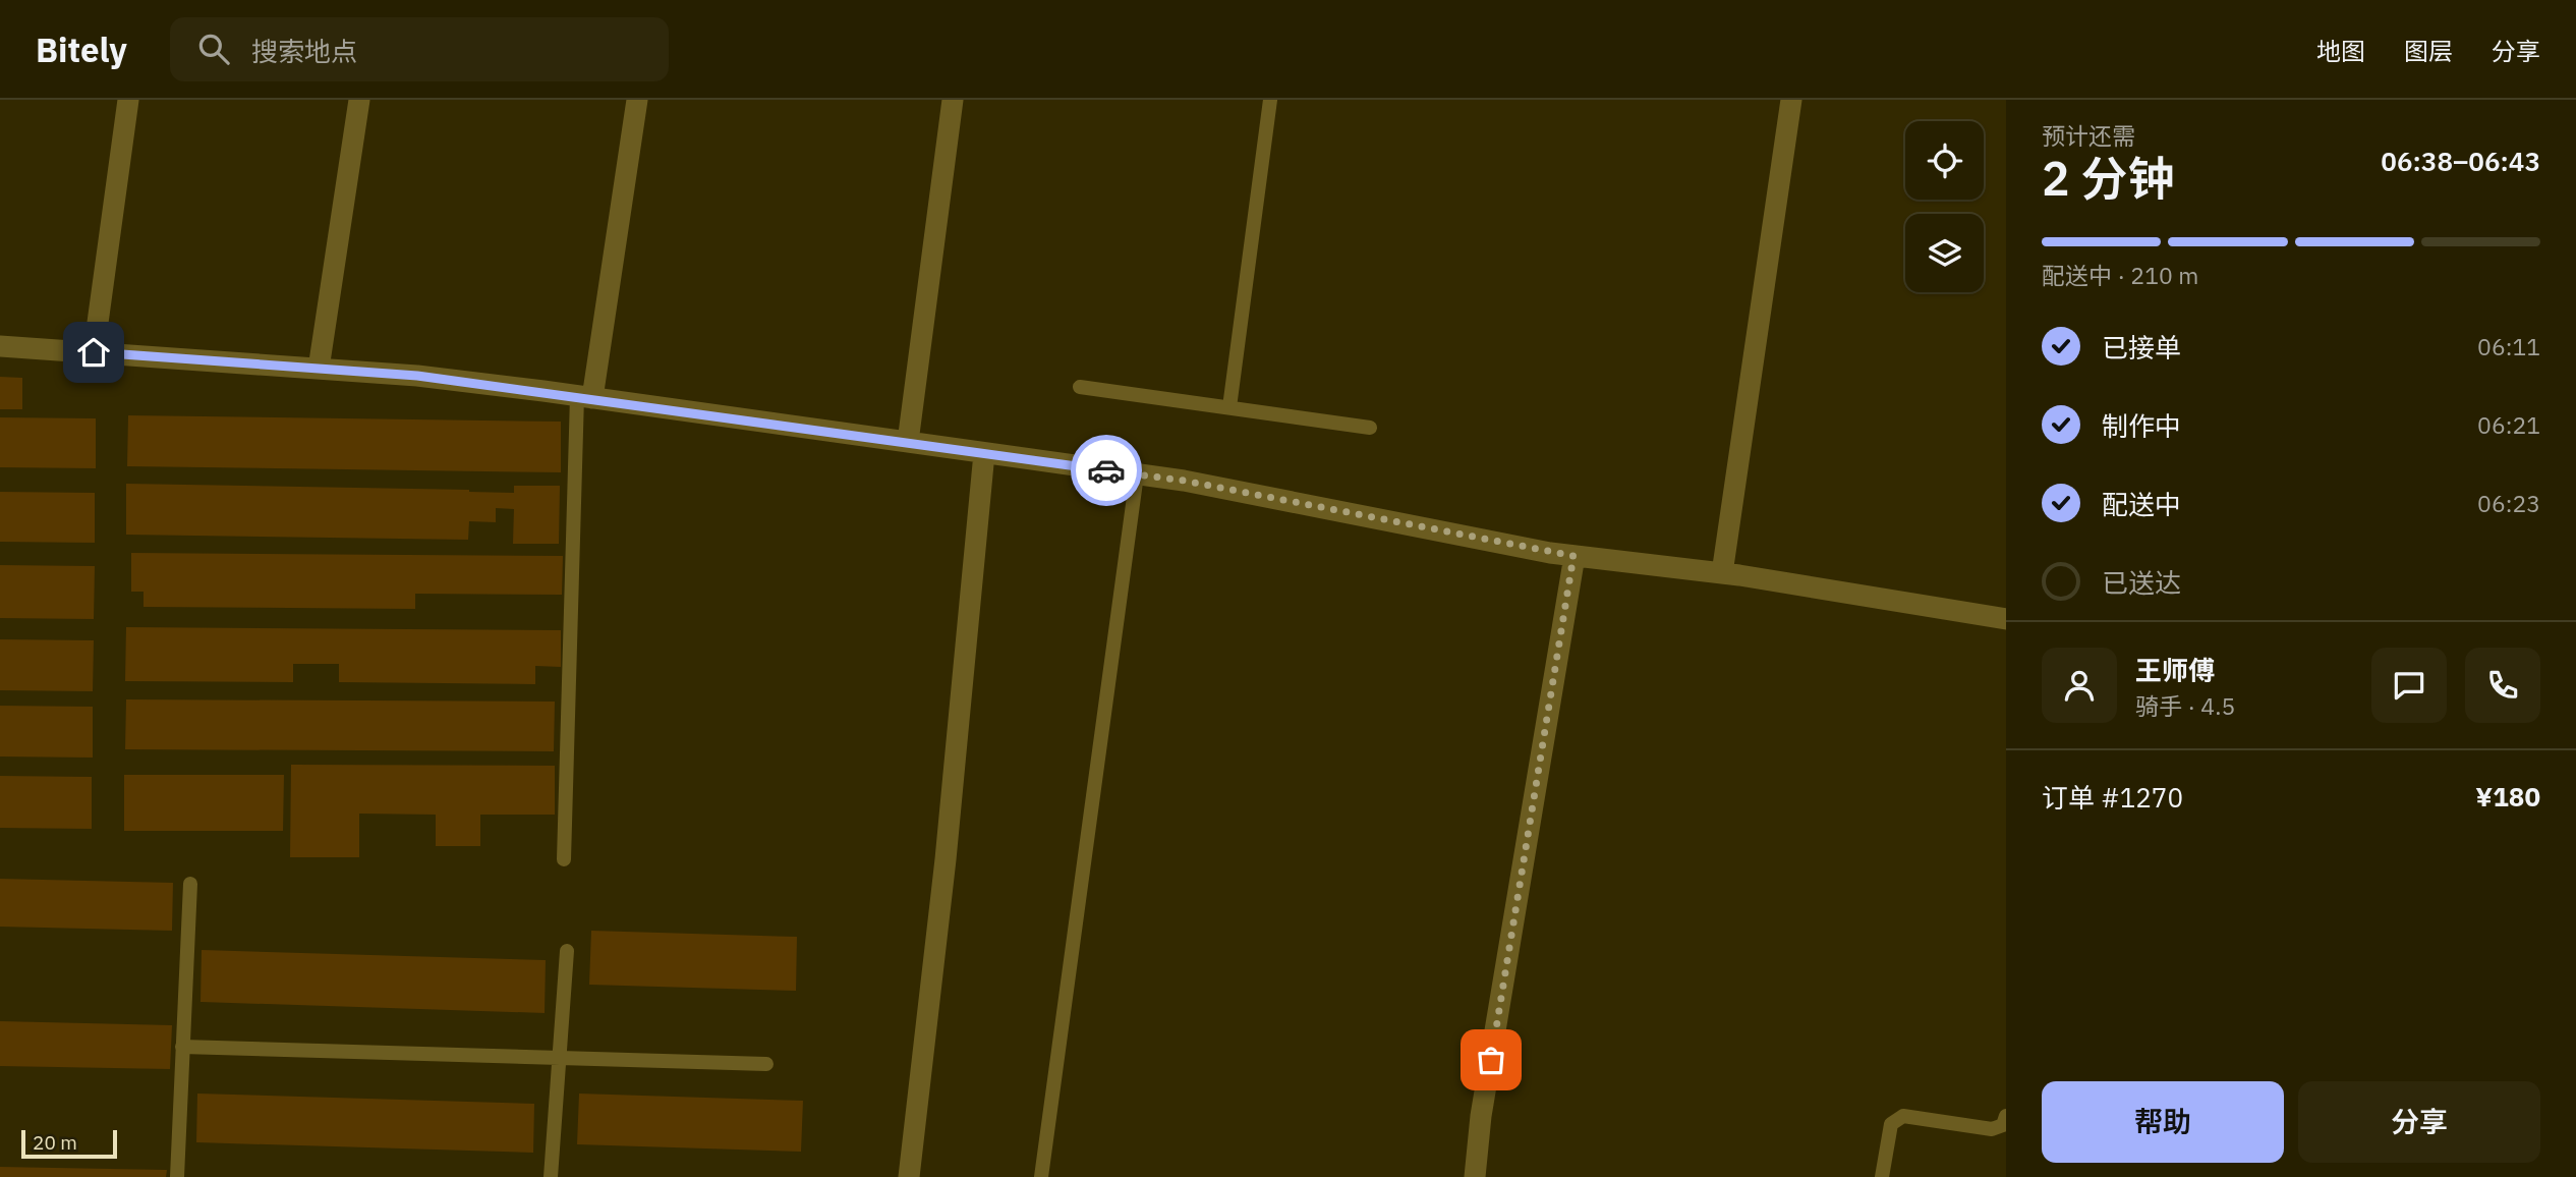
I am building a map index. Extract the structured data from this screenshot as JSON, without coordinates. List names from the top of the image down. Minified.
{"scale_bar":"20 m","page":{"header":"Bitely","search":"搜索地点","nav":["地图","图层","分享"],"heading":["2 分钟","预计还需","06:38–06:43"],"panel":["王师傅","骑手 · 4.5","订单 #1270","¥180"],"bar":"配送中 · 210 m","list":[["已接单","06:11"],["制作中","06:21"],["配送中","06:23"],"已送达"],"buttons":["帮助","分享"],"scale":"20 m"}}
